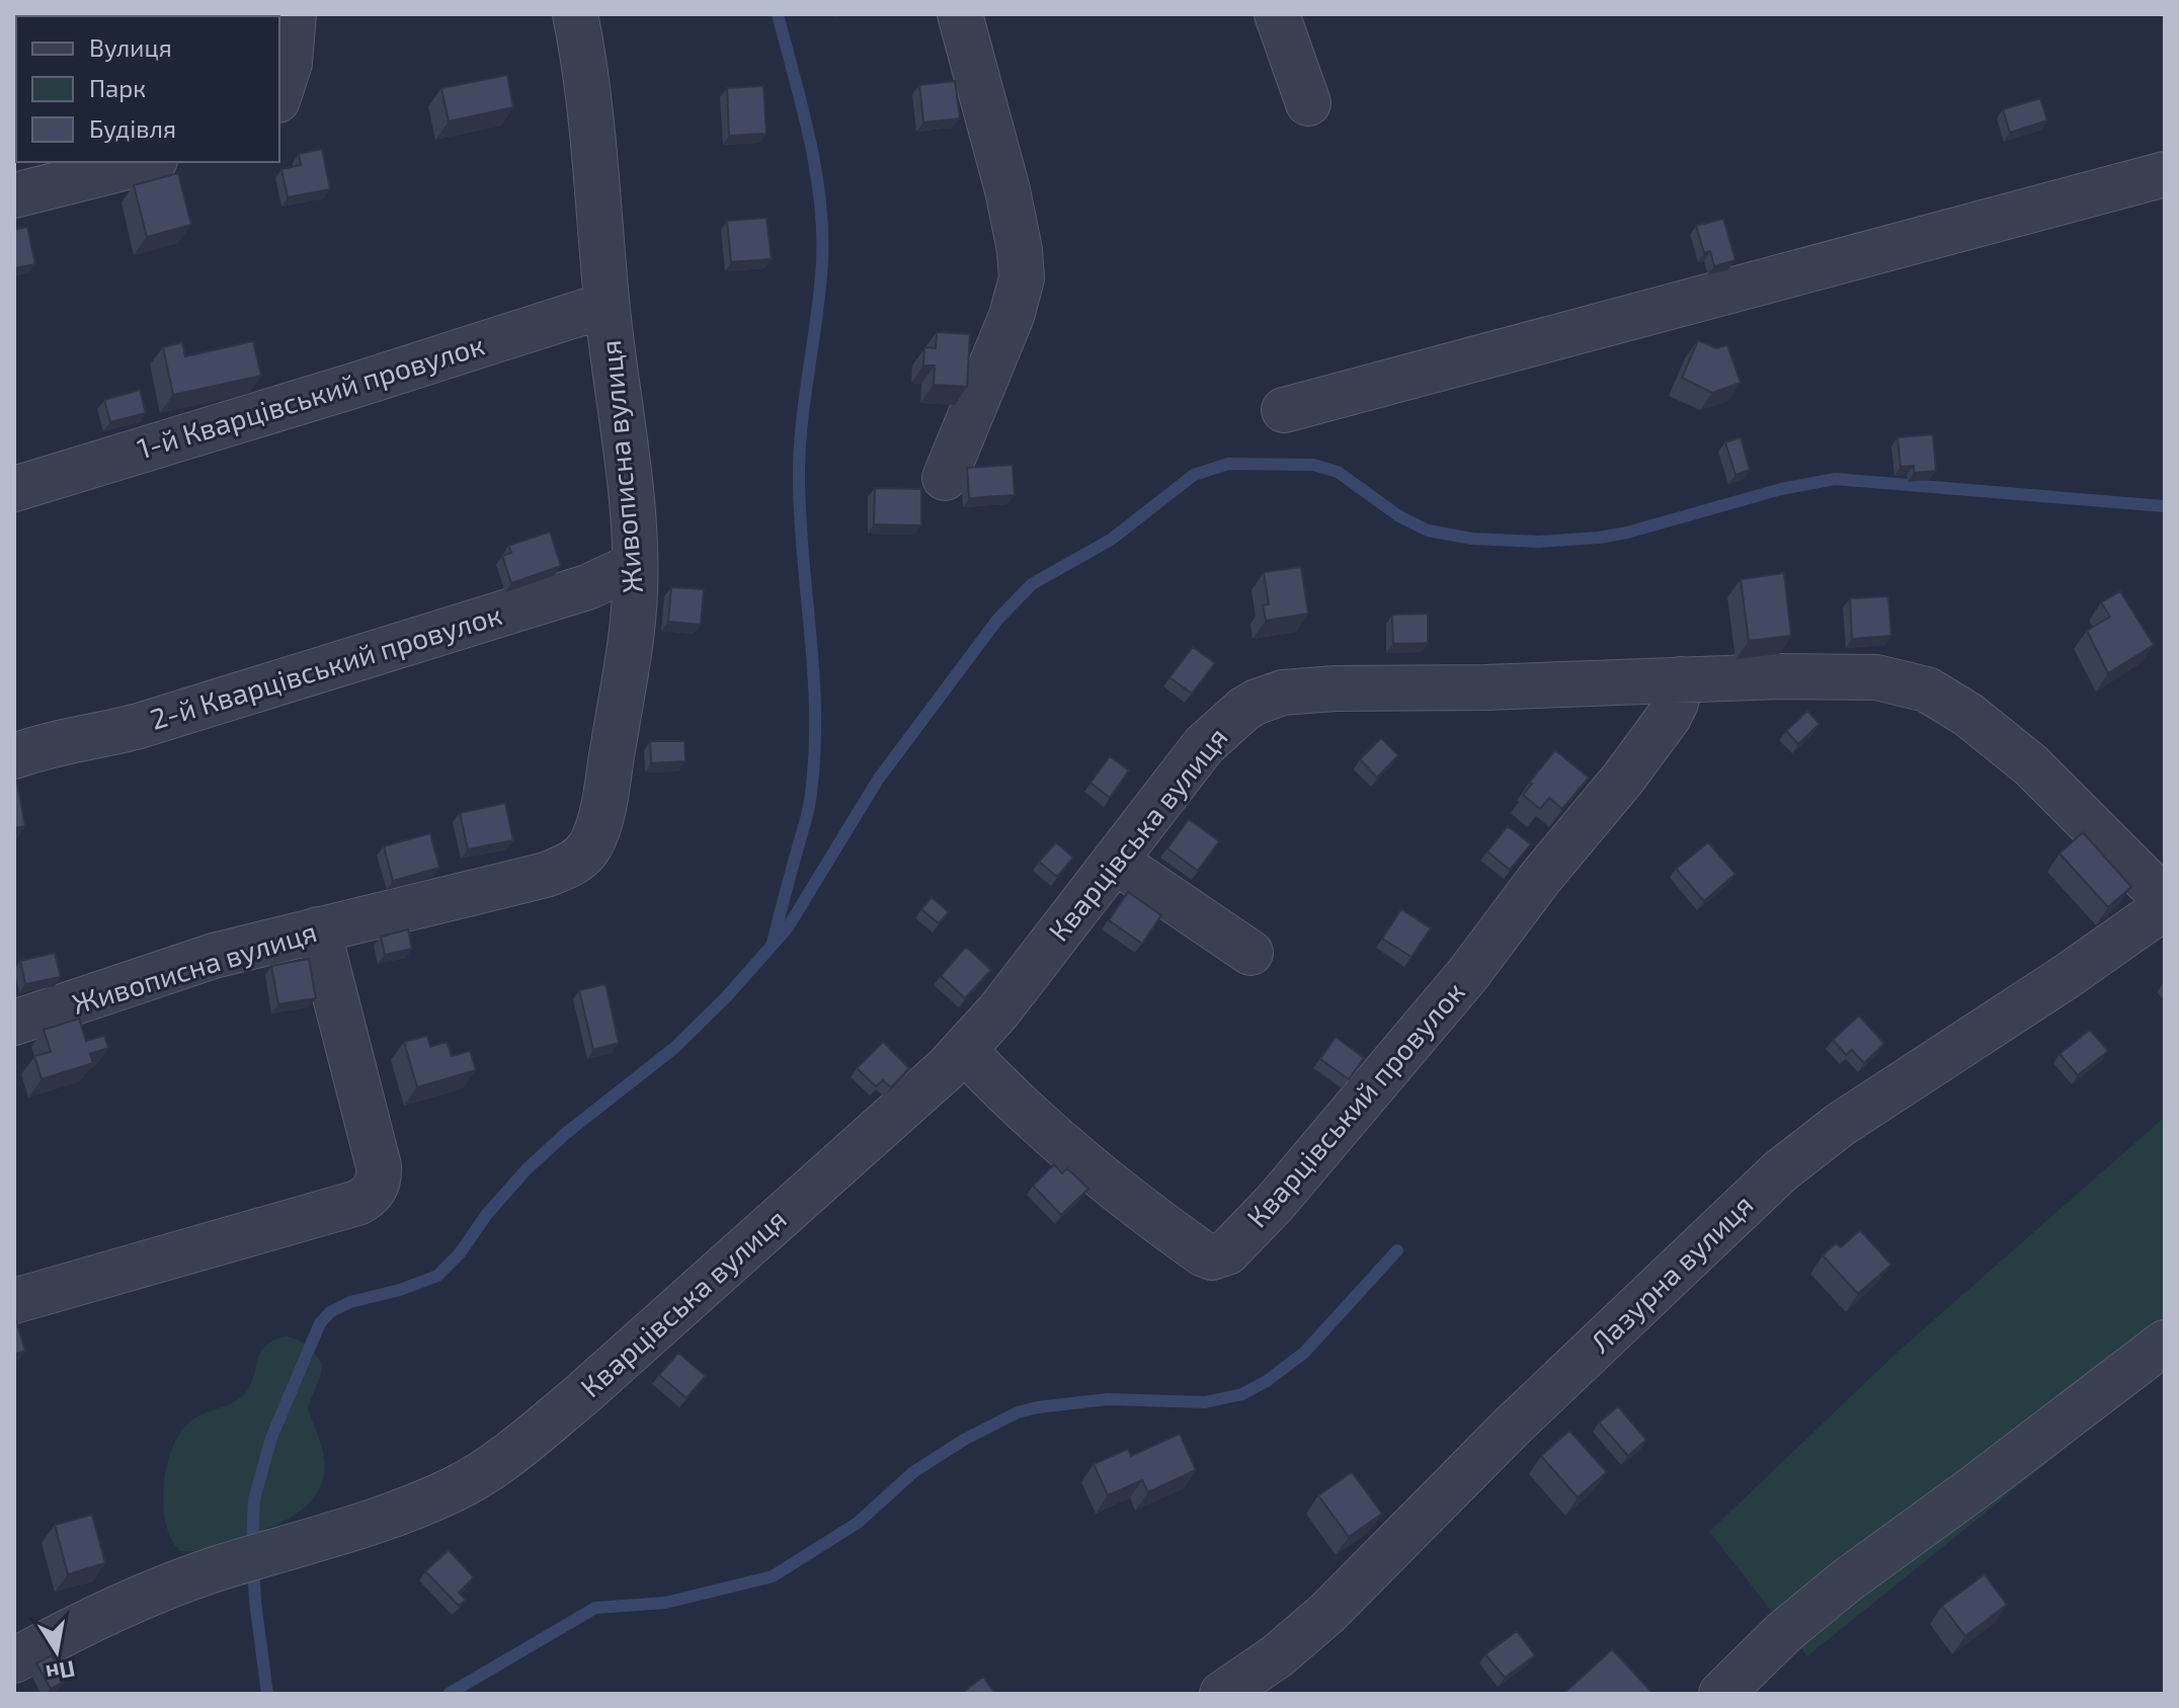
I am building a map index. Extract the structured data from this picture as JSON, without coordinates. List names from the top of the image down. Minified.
{"streets":{"street":["1-й Кварцівський провулок","Живописна вулиця","2-й Кварцівський провулок","Кварцівська вулиця","Кварцівський провулок","Лазурна вулиця"]},"crossings":[["1-й Кварцівський провулок","Живописна вулиця"],["Живописна вулиця","2-й Кварцівський провулок"],["Кварцівська вулиця","Кварцівський провулок"]],"legend":["Вулиця","Парк","Будівля"],"north":"bottom"}
